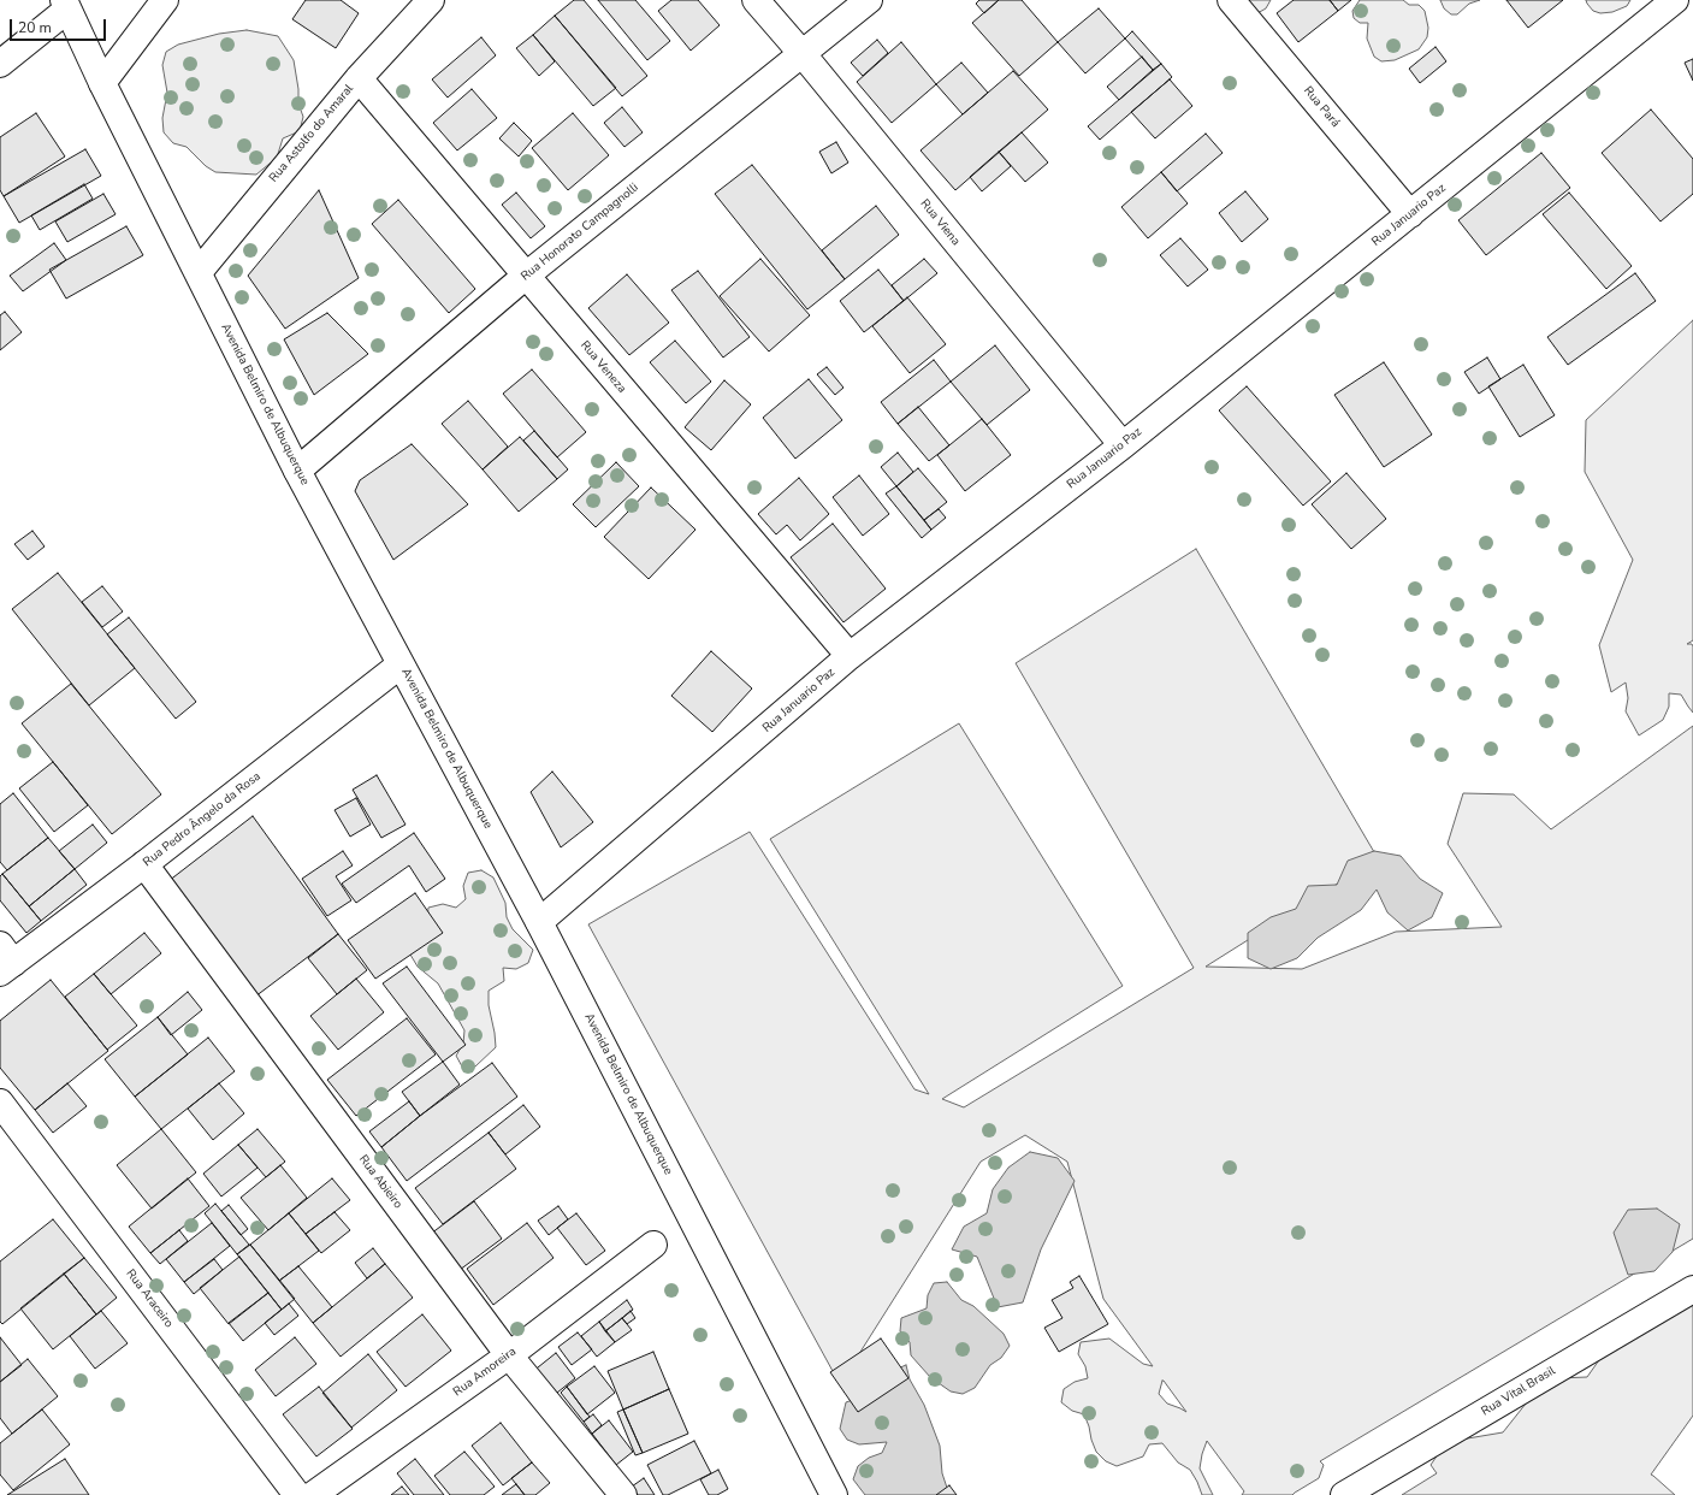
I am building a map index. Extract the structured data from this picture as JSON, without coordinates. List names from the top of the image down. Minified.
{"streets":{"street":["Rua Pará","Rua Astolfo do Amaral","Rua Januario Paz","Rua Viena","Rua Honorato Campagnolli","Rua Veneza","Avenida Belmiro de Albuquerque","Rua Pedro Ângelo da Rosa","Rua Abieiro","Rua Araceiro","Rua Amoreira","Rua Vital Brasil"]},"crossings":[["Rua Pará","Rua Januario Paz"],["Rua Astolfo do Amaral","Rua Veneza"],["Rua Astolfo do Amaral","Avenida Belmiro de Albuquerque"],["Rua Januario Paz","Rua Viena"],["Rua Januario Paz","Rua Veneza"],["Rua Januario Paz","Avenida Belmiro de Albuquerque"],["Rua Viena","Rua Honorato Campagnolli"],["Rua Honorato Campagnolli","Rua Veneza"],["Rua Honorato Campagnolli","Avenida Belmiro de Albuquerque"],["Avenida Belmiro de Albuquerque","Rua Pedro Ângelo da Rosa"],["Rua Pedro Ângelo da Rosa","Rua Abieiro"],["Rua Abieiro","Rua Amoreira"]],"scale_bar":"20 m"}
